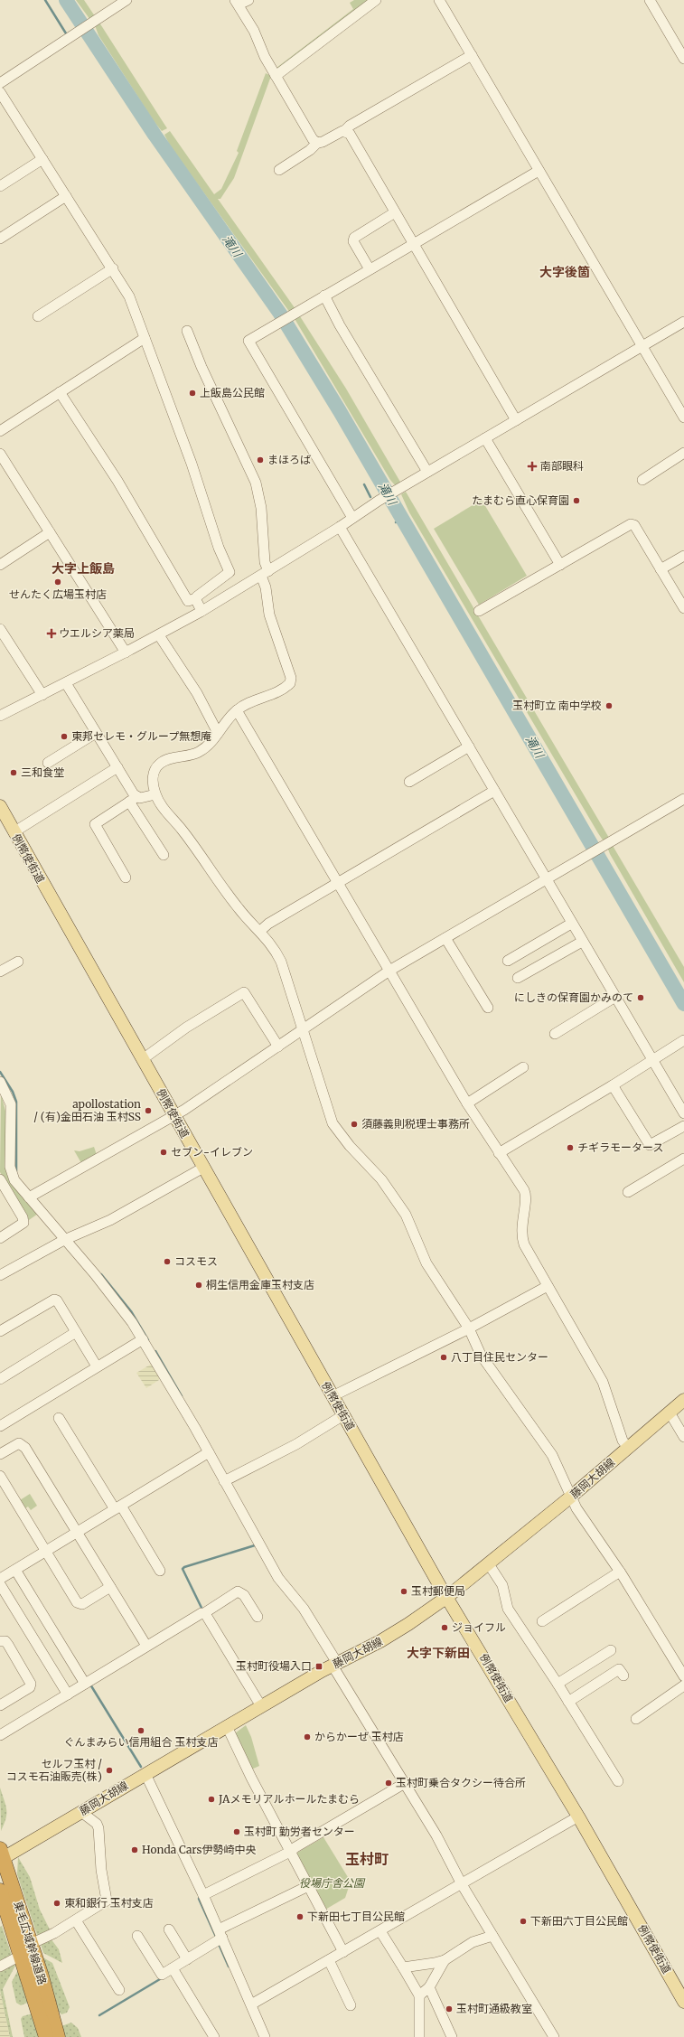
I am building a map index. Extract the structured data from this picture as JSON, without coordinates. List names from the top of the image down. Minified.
{"streets":{"highway":["東毛広域幹線道路"],"main road":["例幣使街道","藤岡大胡線"]},"crossings":[["例幣使街道","藤岡大胡線"],["藤岡大胡線","東毛広域幹線道路"]],"districts":["大字後箇","大字上飯島","大字下新田","玉村町"],"water":["滝川"],"parks":["役場庁舎公園"],"places":{"other":["上飯島公民館","まほろば","たまむら直心保育園","せんたく広場玉村店","玉村町立 南中学校","東邦セレモ・グループ無想庵","三和食堂","にしきの保育園かみのて","apollostation / (有)金田石油 玉村SS","須藤義則税理士事務所","チギラモータース","セブン-イレブン","コスモス","桐生信用金庫玉村支店","八丁目住民センター","玉村郵便局","ジョイフル","ぐんまみらい信用組合 玉村支店","からかーぜ 玉村店","セルフ玉村 / コスモ石油販売(株)","玉村町乗合タクシー待合所","JAメモリアルホールたまむら","玉村町 勤労者センター","Honda Cars伊勢崎中央","東和銀行 玉村支店","下新田七丁目公民館","下新田六丁目公民館","玉村町通級教室"],"health":["南部眼科","ウエルシア薬局"],"transit":["玉村町役場入口"]}}
